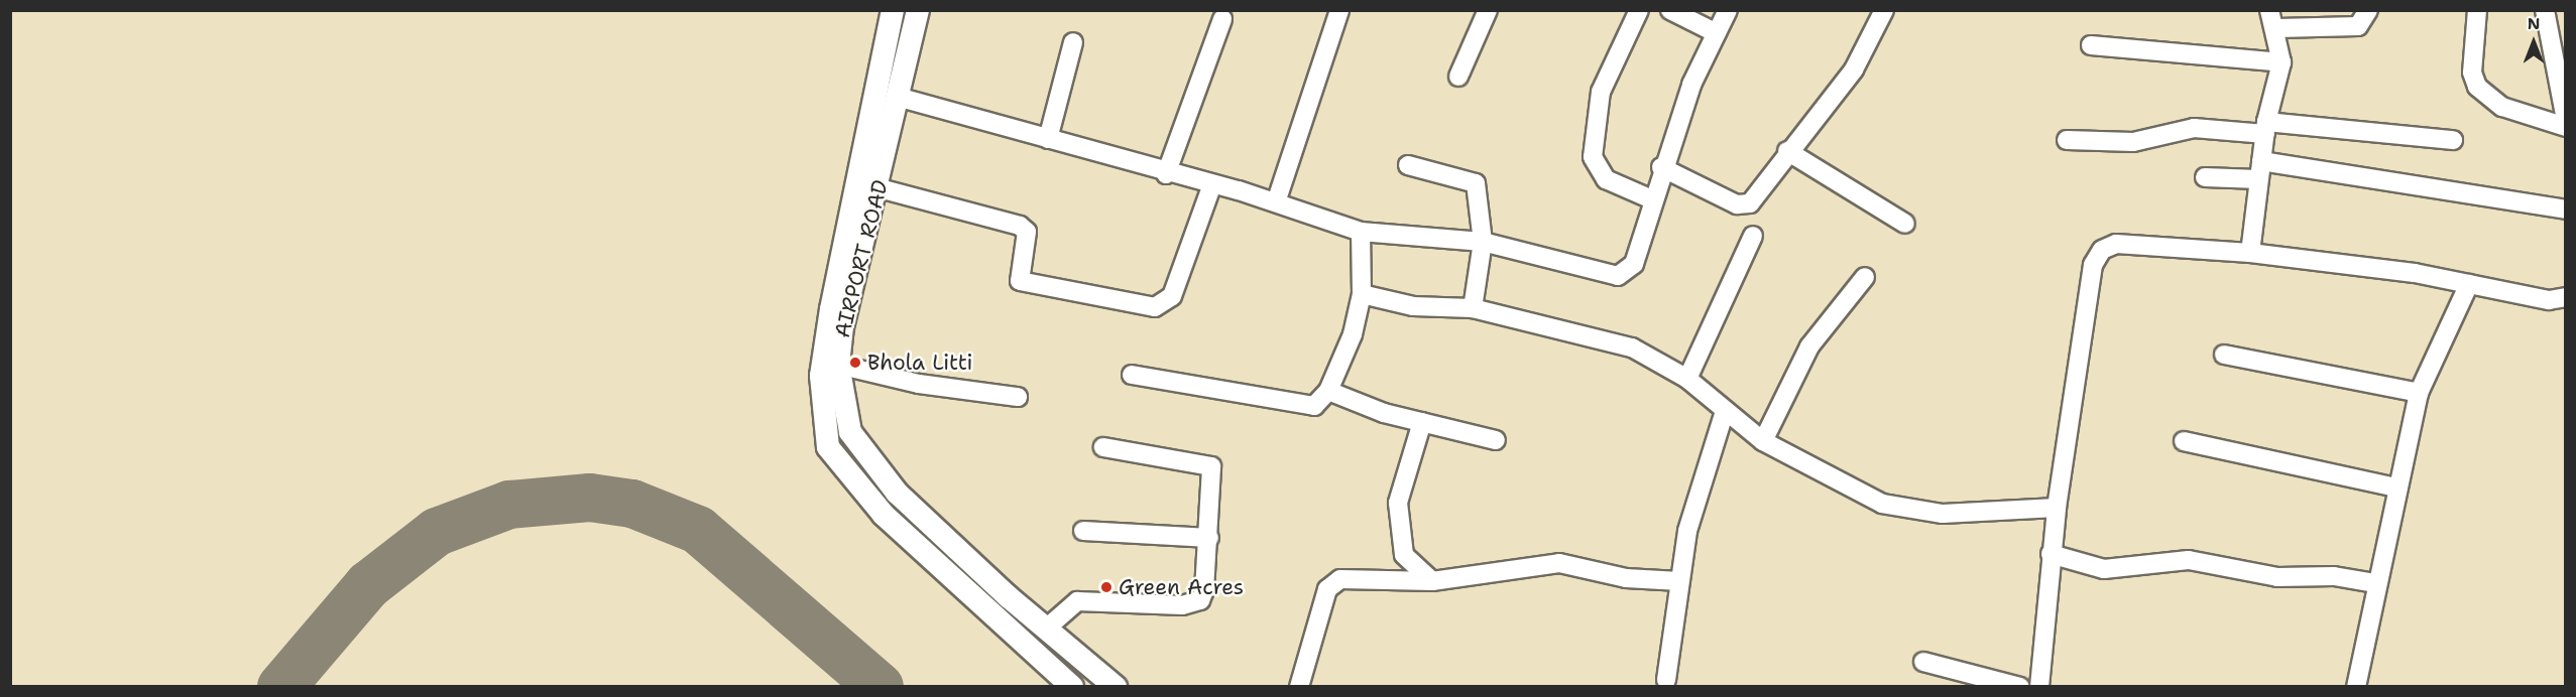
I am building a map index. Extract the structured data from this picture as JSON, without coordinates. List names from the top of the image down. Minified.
{"streets":{"street":["AIRPORT ROAD"]},"places":["Bhola Litti","Green Acres"],"north":"top"}
